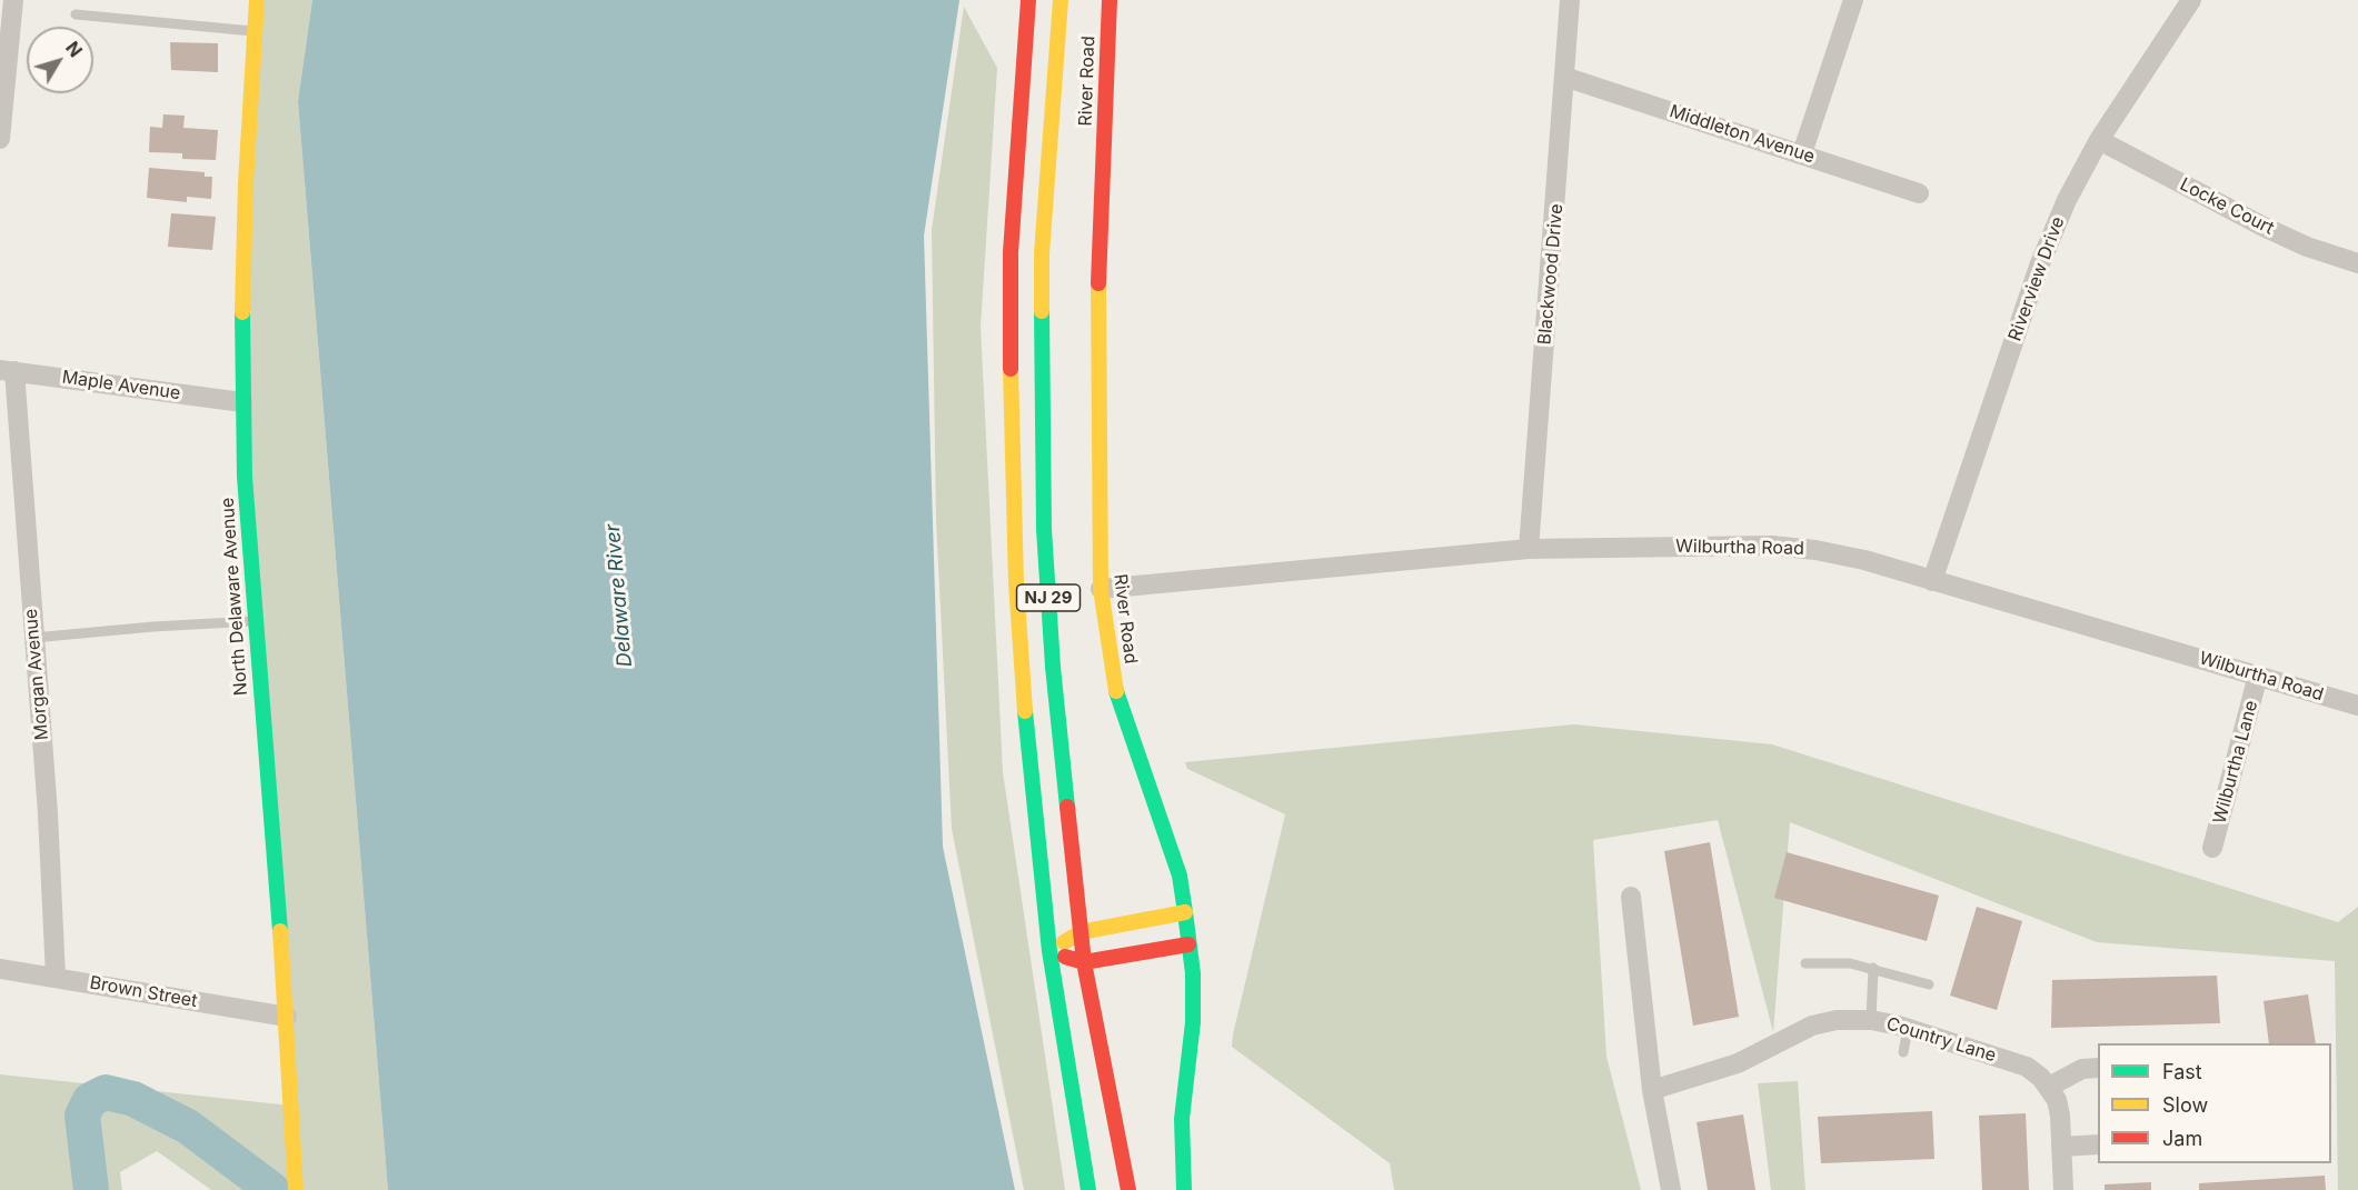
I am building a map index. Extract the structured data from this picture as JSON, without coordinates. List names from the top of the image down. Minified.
{"streets":{"main road":["River Road","North Delaware Avenue","NJ 29"],"street":["Middleton Avenue","Locke Court","Blackwood Drive","Riverview Drive","Maple Avenue","Wilburtha Road","Morgan Avenue","Wilburtha Lane","Brown Street","Country Lane"]},"crossings":[["River Road","Wilburtha Road"],["Middleton Avenue","Blackwood Drive"],["Locke Court","Riverview Drive"],["Blackwood Drive","Wilburtha Road"],["Riverview Drive","Wilburtha Road"],["Maple Avenue","North Delaware Avenue"],["Maple Avenue","Morgan Avenue"],["Wilburtha Road","Wilburtha Lane"],["North Delaware Avenue","Brown Street"],["Morgan Avenue","Brown Street"]],"water":["Delaware River"],"legend":["Fast","Slow","Jam"],"north":"top right"}
